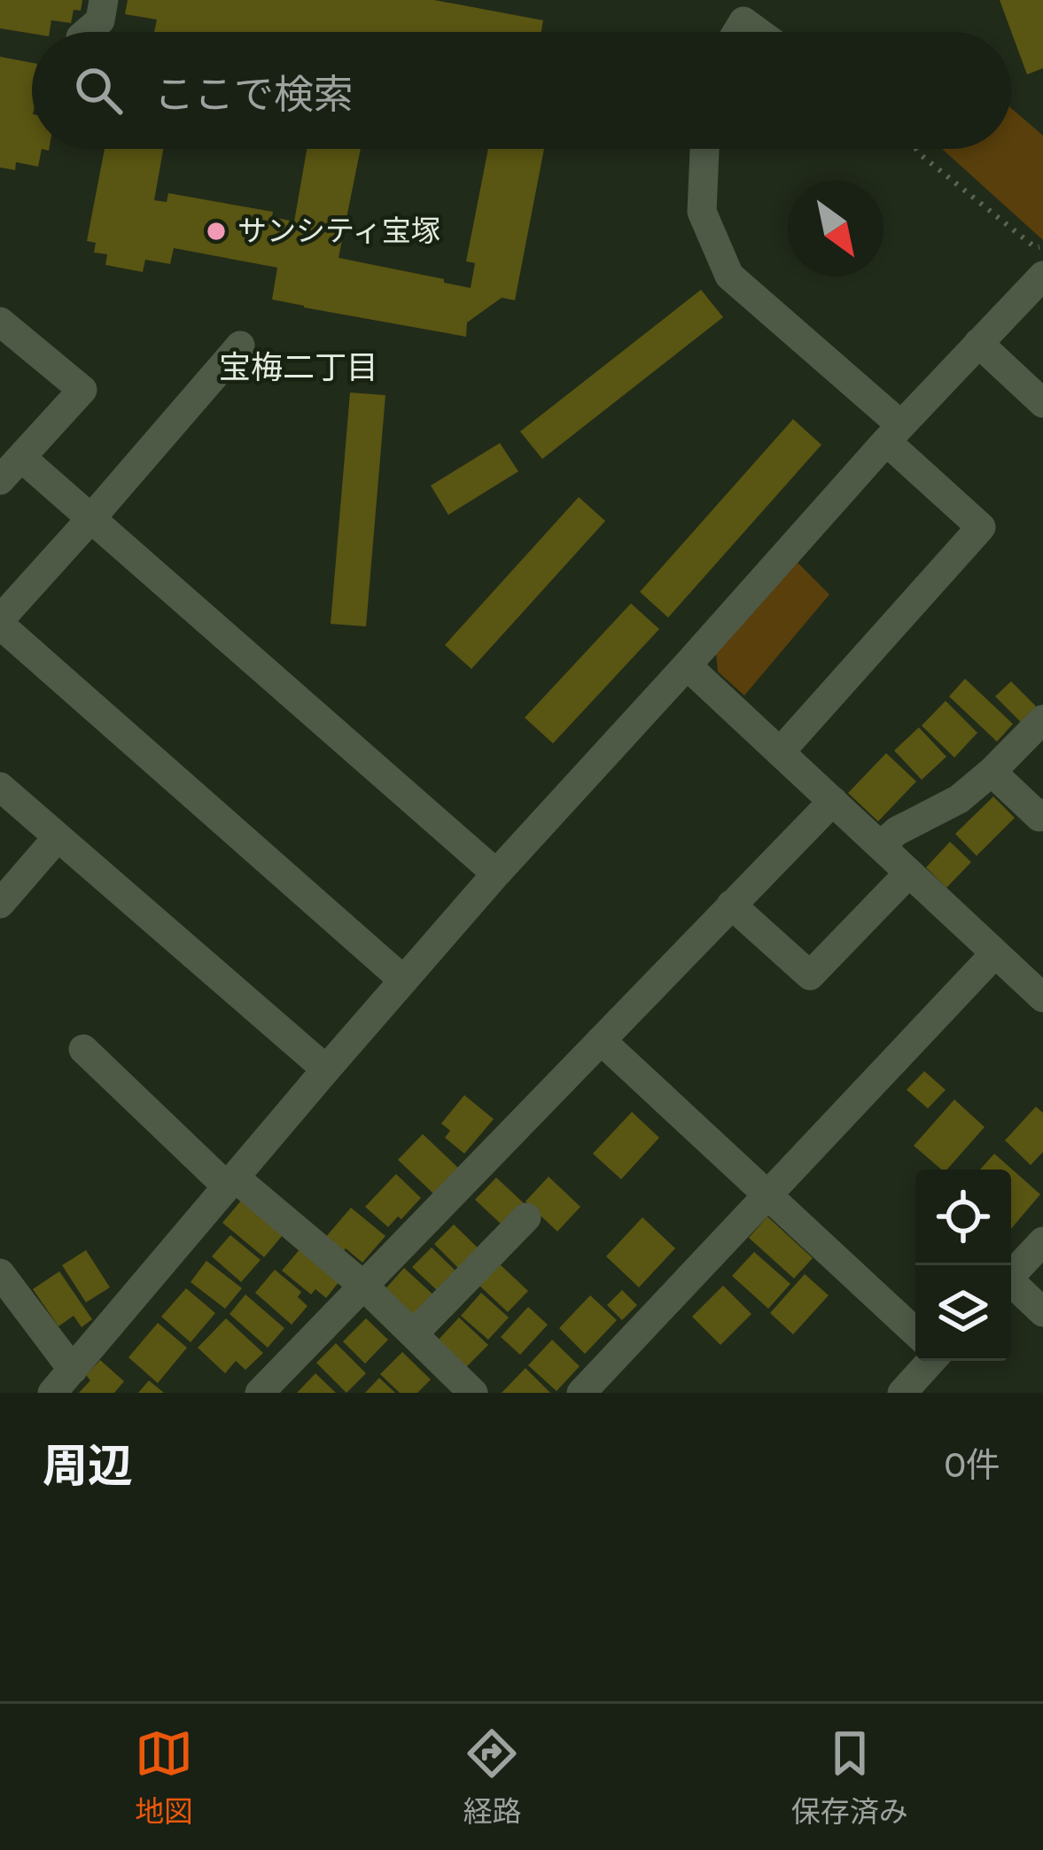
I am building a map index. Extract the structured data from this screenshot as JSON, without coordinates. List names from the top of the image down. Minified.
{"districts":["宝梅二丁目"],"places":["サンシティ宝塚"],"north":"bottom right","page":{"search":"ここで検索","heading":["周辺","0件"],"nav":["地図","経路","保存済み"]}}
